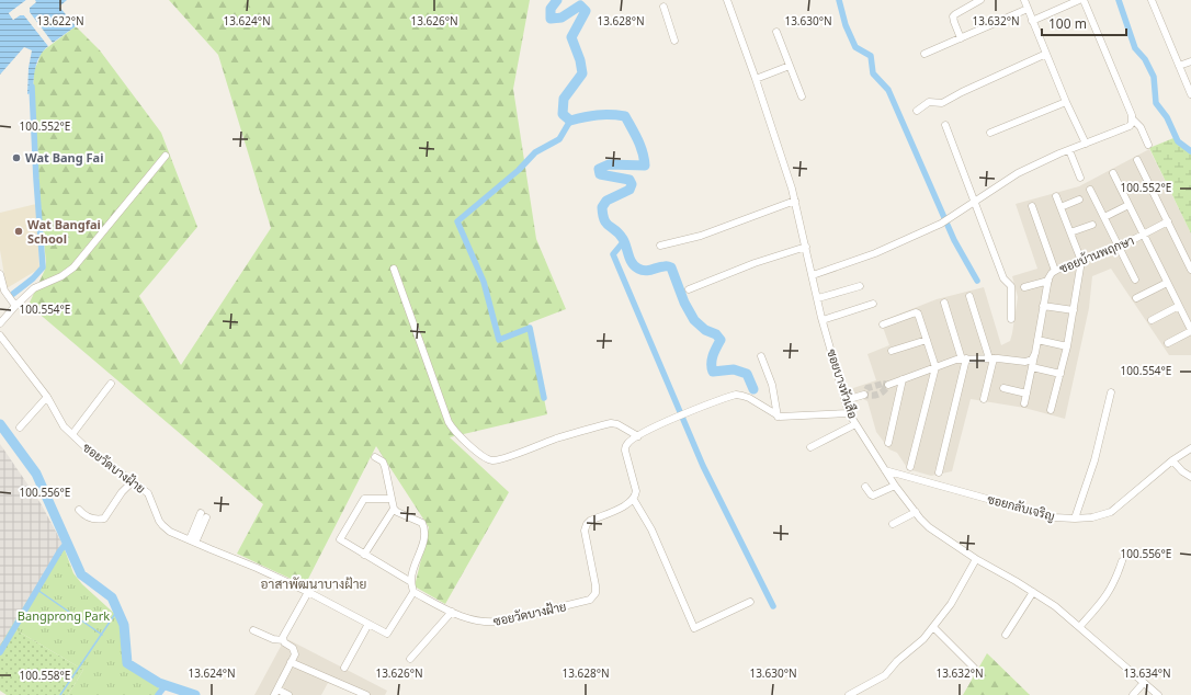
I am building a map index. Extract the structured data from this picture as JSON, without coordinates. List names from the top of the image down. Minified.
{"streets":{"street":["ซอยบ้านพฤกษา","ซอยบางหัวเสือ","ซอยวัดบางฝ้าย","ซอยกลับเจริญ"]},"crossings":[["ซอยบางหัวเสือ","ซอยกลับเจริญ"]],"districts":["อาสาพัฒนาบางฝ้าย"],"parks":["Bangprong Park"],"places":["Wat Bang Fai","Wat Bangfai School"],"scale_bar":"100 m","coordinates":["13.622°N","13.624°N","13.626°N","13.628°N","13.630°N","13.632°N","100.552°E","100.554°E","100.556°E","13.634°N","100.558°E"]}
